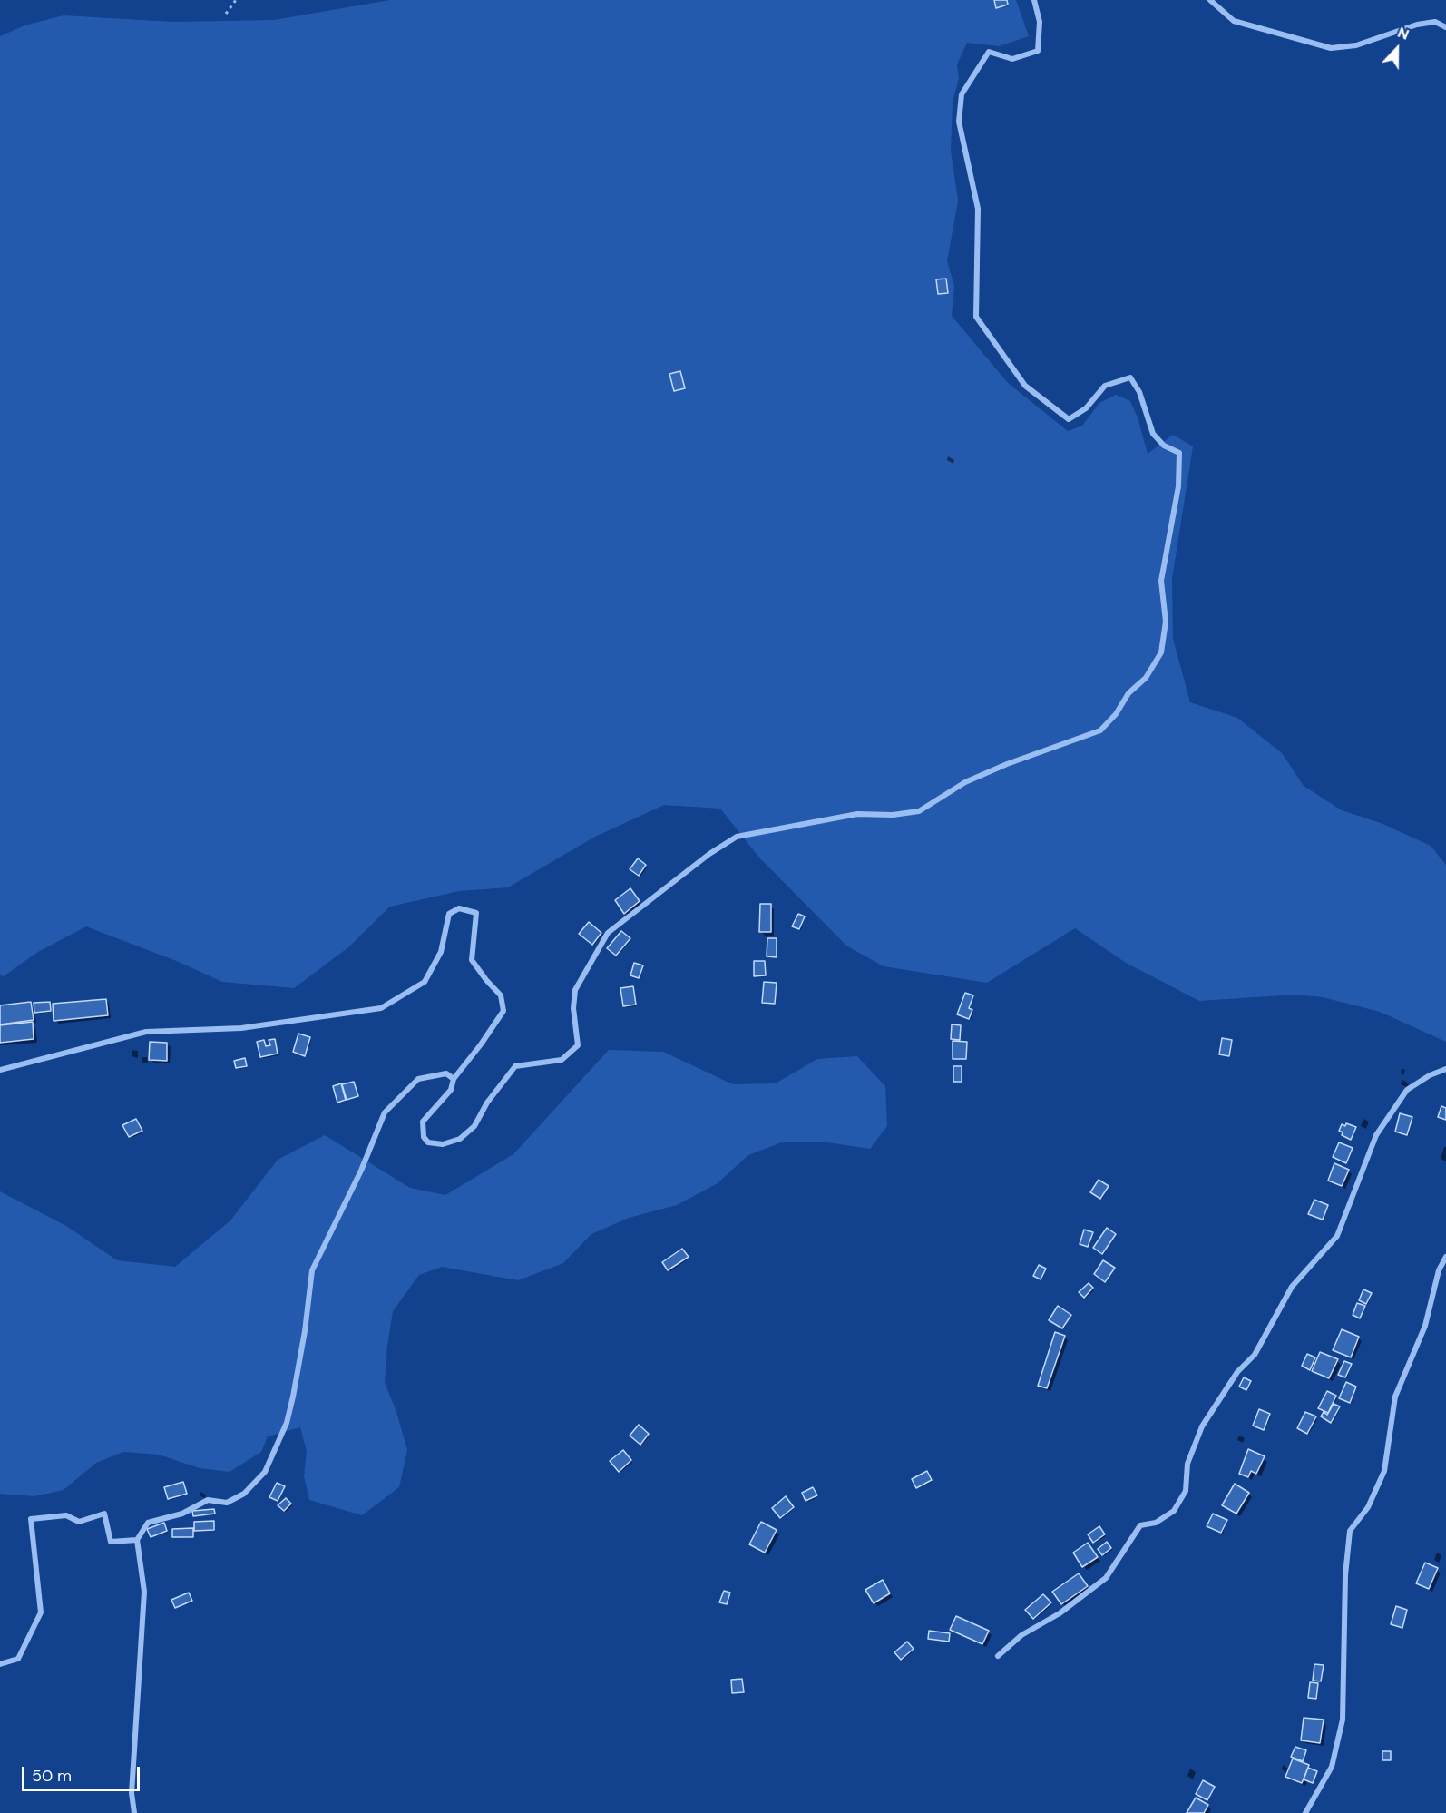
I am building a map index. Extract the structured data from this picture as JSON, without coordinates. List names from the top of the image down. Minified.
{"scale_bar":"50 m","north":"top"}
